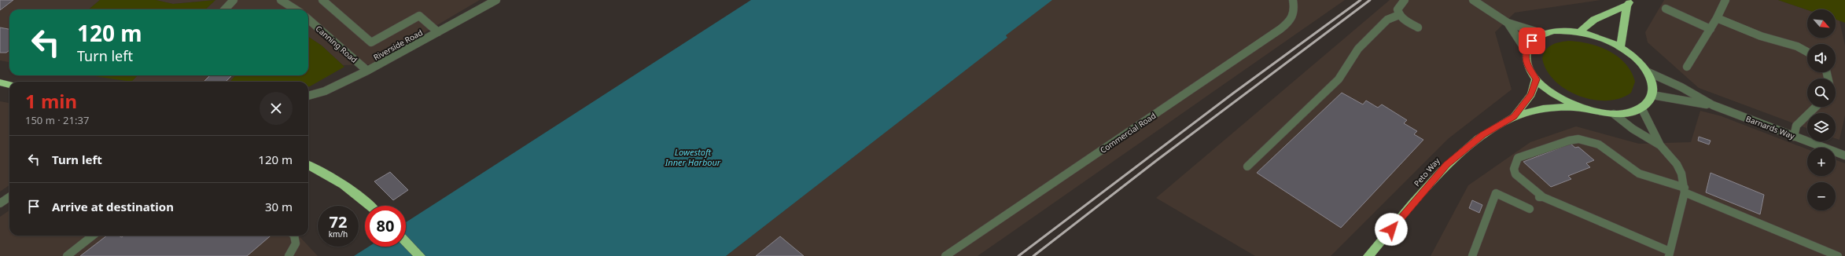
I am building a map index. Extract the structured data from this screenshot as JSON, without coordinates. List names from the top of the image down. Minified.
{"streets":{"highway":["Peto Way"],"street":["Canning Road","Riverside Road","Barnards Way","Commercial Road"]},"crossings":[["Canning Road","Riverside Road"],["Barnards Way","Peto Way"]],"water":["Lowestoft Inner Harbour"],"north":"bottom right","page":{"map_buttons":["+","−"],"turn":["120 m","Turn left"],"heading":["1 min","150 m · 21:37"],"list":[{"name":"Turn left","value":"120 m"},{"name":"Arrive at destination","value":"30 m"}],"speed":"72 km/h","limit":"80"}}
